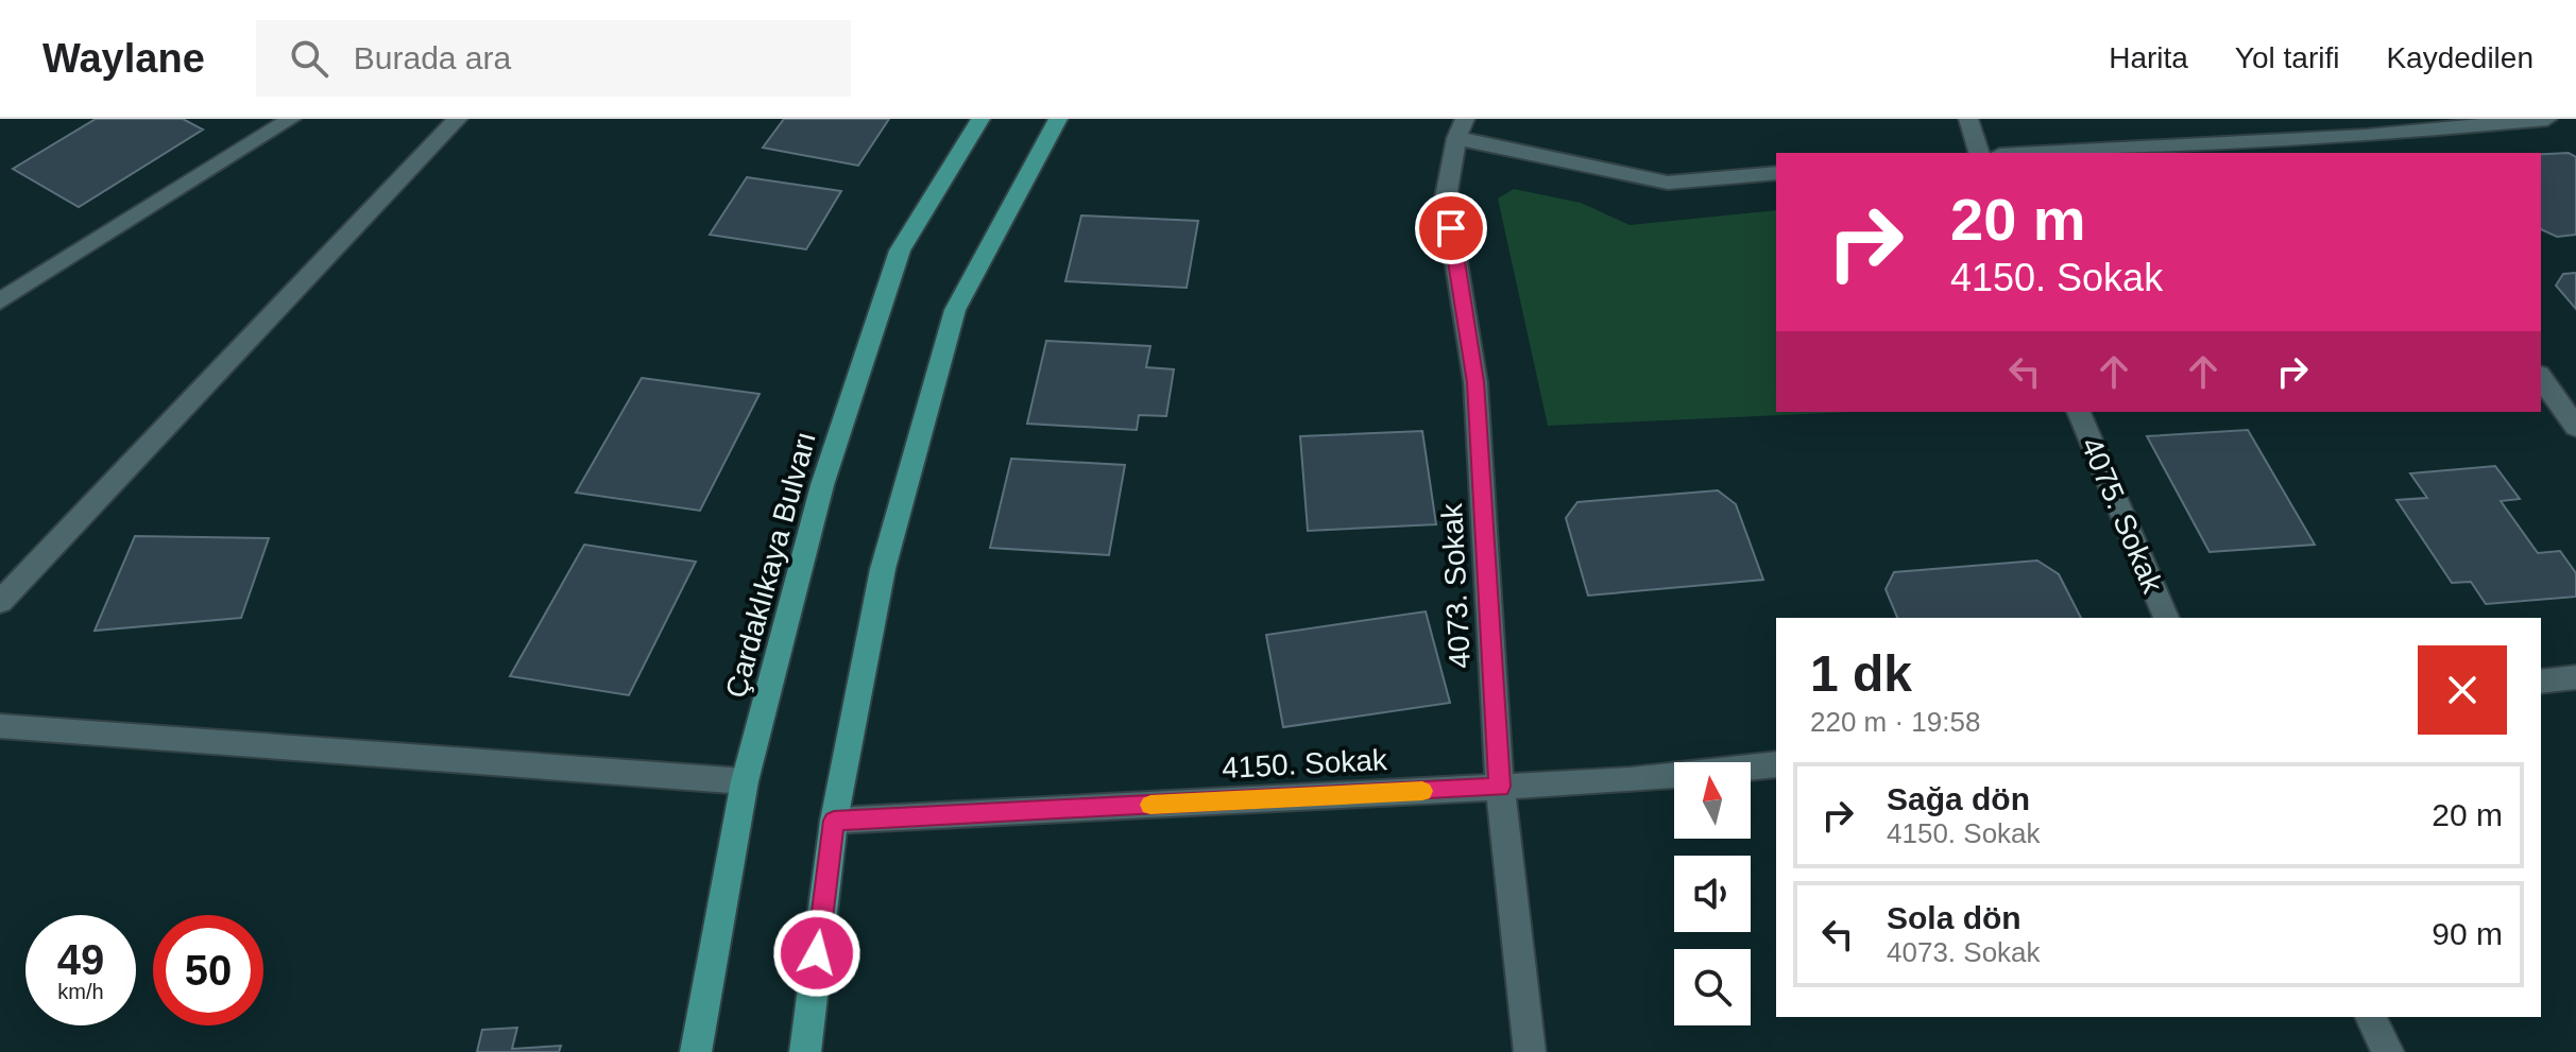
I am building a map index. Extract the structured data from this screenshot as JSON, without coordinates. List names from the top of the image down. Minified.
{"streets":{"main road":["Çardaklıkaya Bulvarı"],"street":["4075. Sokak","4073. Sokak","4150. Sokak"]},"crossings":[["4073. Sokak","4150. Sokak"]],"north":"top","page":{"header":"Waylane","search":"Burada ara","nav":["Harita","Yol tarifi","Kaydedilen"],"turn":["20 m","4150. Sokak"],"heading":["1 dk","220 m · 19:58"],"list":[{"name":"Sağa dön","note":"4150. Sokak","value":"20 m"},{"name":"Sola dön","note":"4073. Sokak","value":"90 m"}],"speed":"49 km/h","limit":"50"}}
